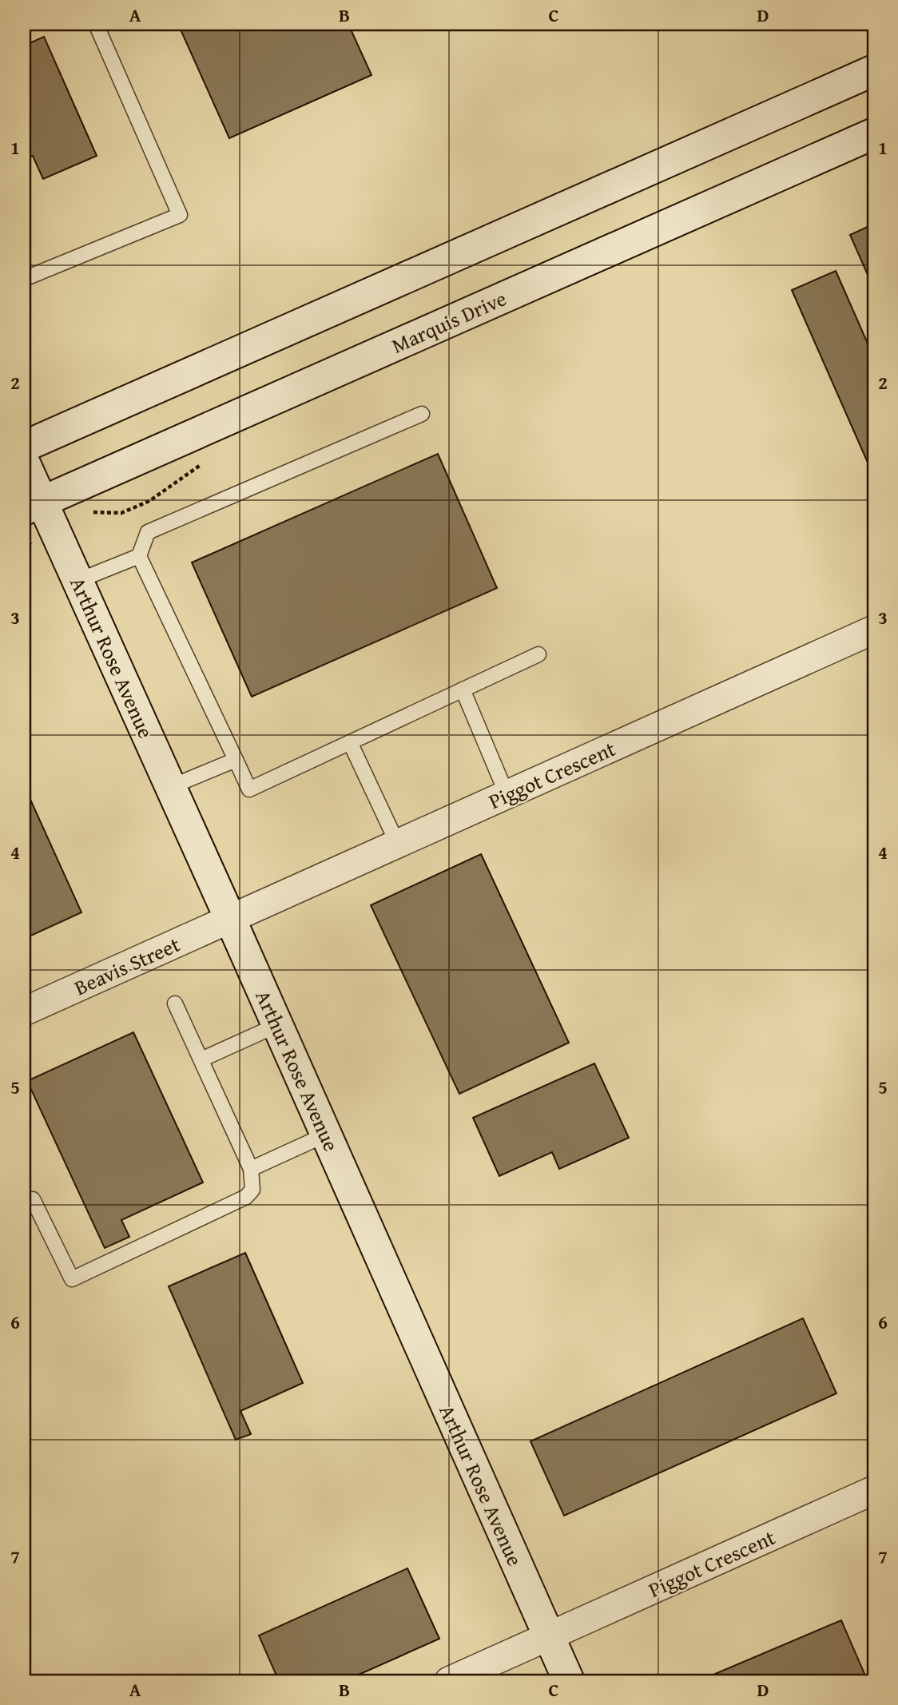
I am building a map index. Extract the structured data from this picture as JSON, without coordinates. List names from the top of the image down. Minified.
{"streets":{"main road":["Marquis Drive","Arthur Rose Avenue"],"street":["Piggot Crescent","Beavis Street"]},"crossings":[["Marquis Drive","Arthur Rose Avenue"],["Arthur Rose Avenue","Piggot Crescent"],["Arthur Rose Avenue","Beavis Street"],["Piggot Crescent","Beavis Street"]],"grid":{"columns":["A","B","C","D"],"rows":["1","2","3","4","5","6","7"]}}
